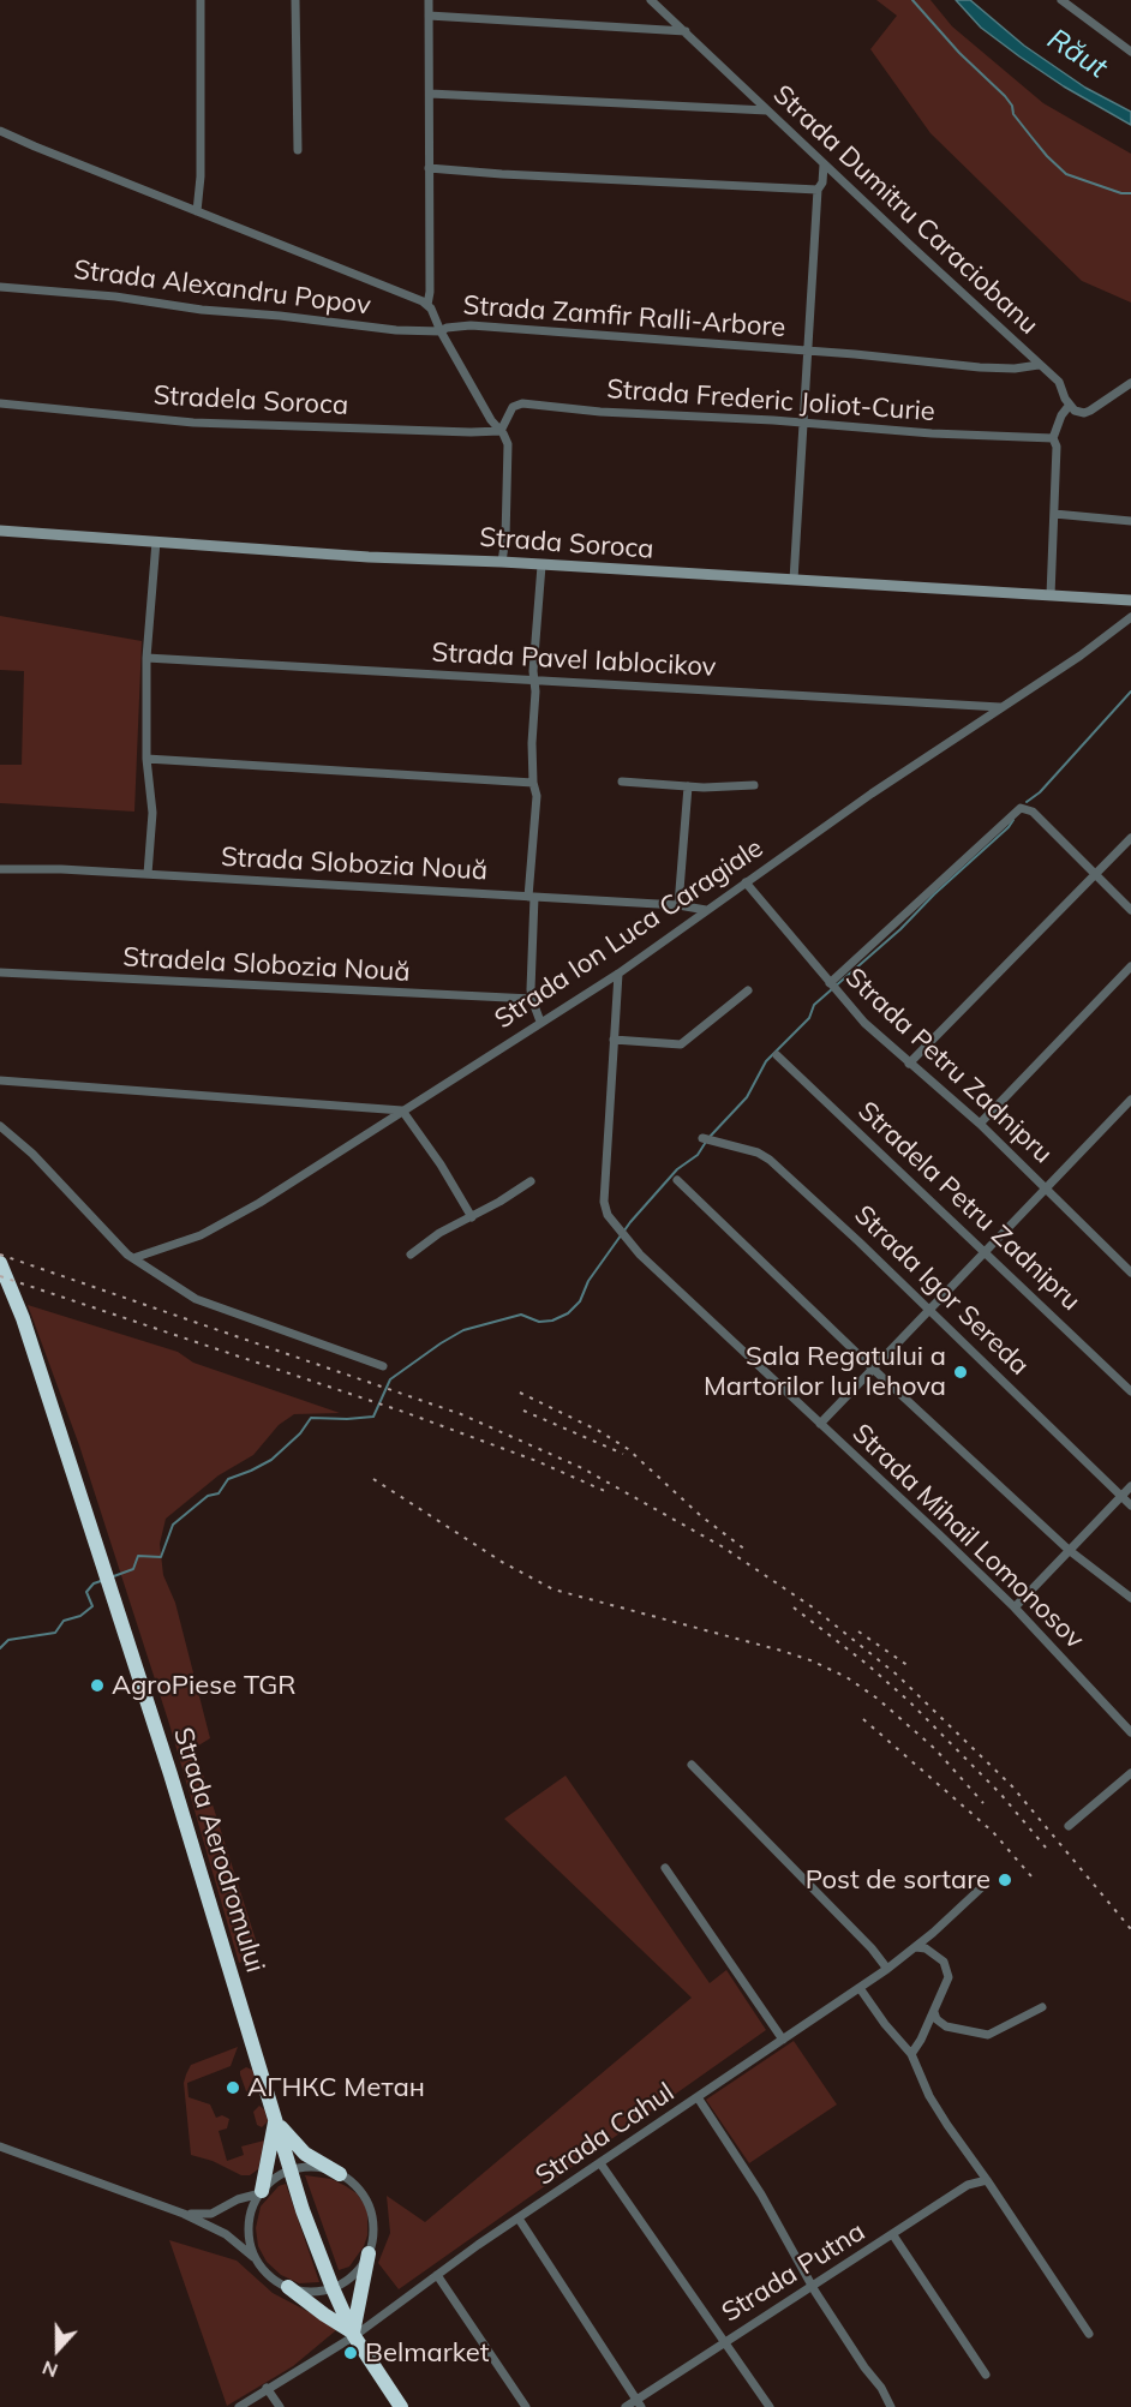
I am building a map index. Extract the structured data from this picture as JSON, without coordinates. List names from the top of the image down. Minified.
{"streets":{"highway":["Strada Aerodromului"],"street":["Strada Dumitru Caraciobanu","Strada Alexandru Popov","Strada Zamfir Ralli-Arbore","Stradela Sorocа","Strada Frederic Joliot-Curie","Strada Soroca","Strada Pavel Iablocikov","Strada Slobozia Nouă","Strada Ion Luca Caragiale","Stradela Slobozia Nouă","Strada Petru Zadnipru","Stradela Petru Zadnipru","Strada Igor Sereda","Strada Mihail Lomonosov","Strada Cahul","Strada Putna"]},"crossings":[["Strada Dumitru Caraciobanu","Strada Zamfir Ralli-Arbore"],["Strada Alexandru Popov","Strada Zamfir Ralli-Arbore"],["Stradela Sorocа","Strada Frederic Joliot-Curie"],["Strada Pavel Iablocikov","Strada Ion Luca Caragiale"],["Strada Slobozia Nouă","Strada Ion Luca Caragiale"],["Strada Ion Luca Caragiale","Strada Petru Zadnipru"],["Strada Ion Luca Caragiale","Strada Mihail Lomonosov"],["Strada Aerodromului","Strada Cahul"]],"water":["Răut"],"places":["Sala Regatului a Martorilor lui Iehova","AgroPiese TGR","Post de sortare","АГНКС Метан","Belmarket"],"north":"bottom"}
